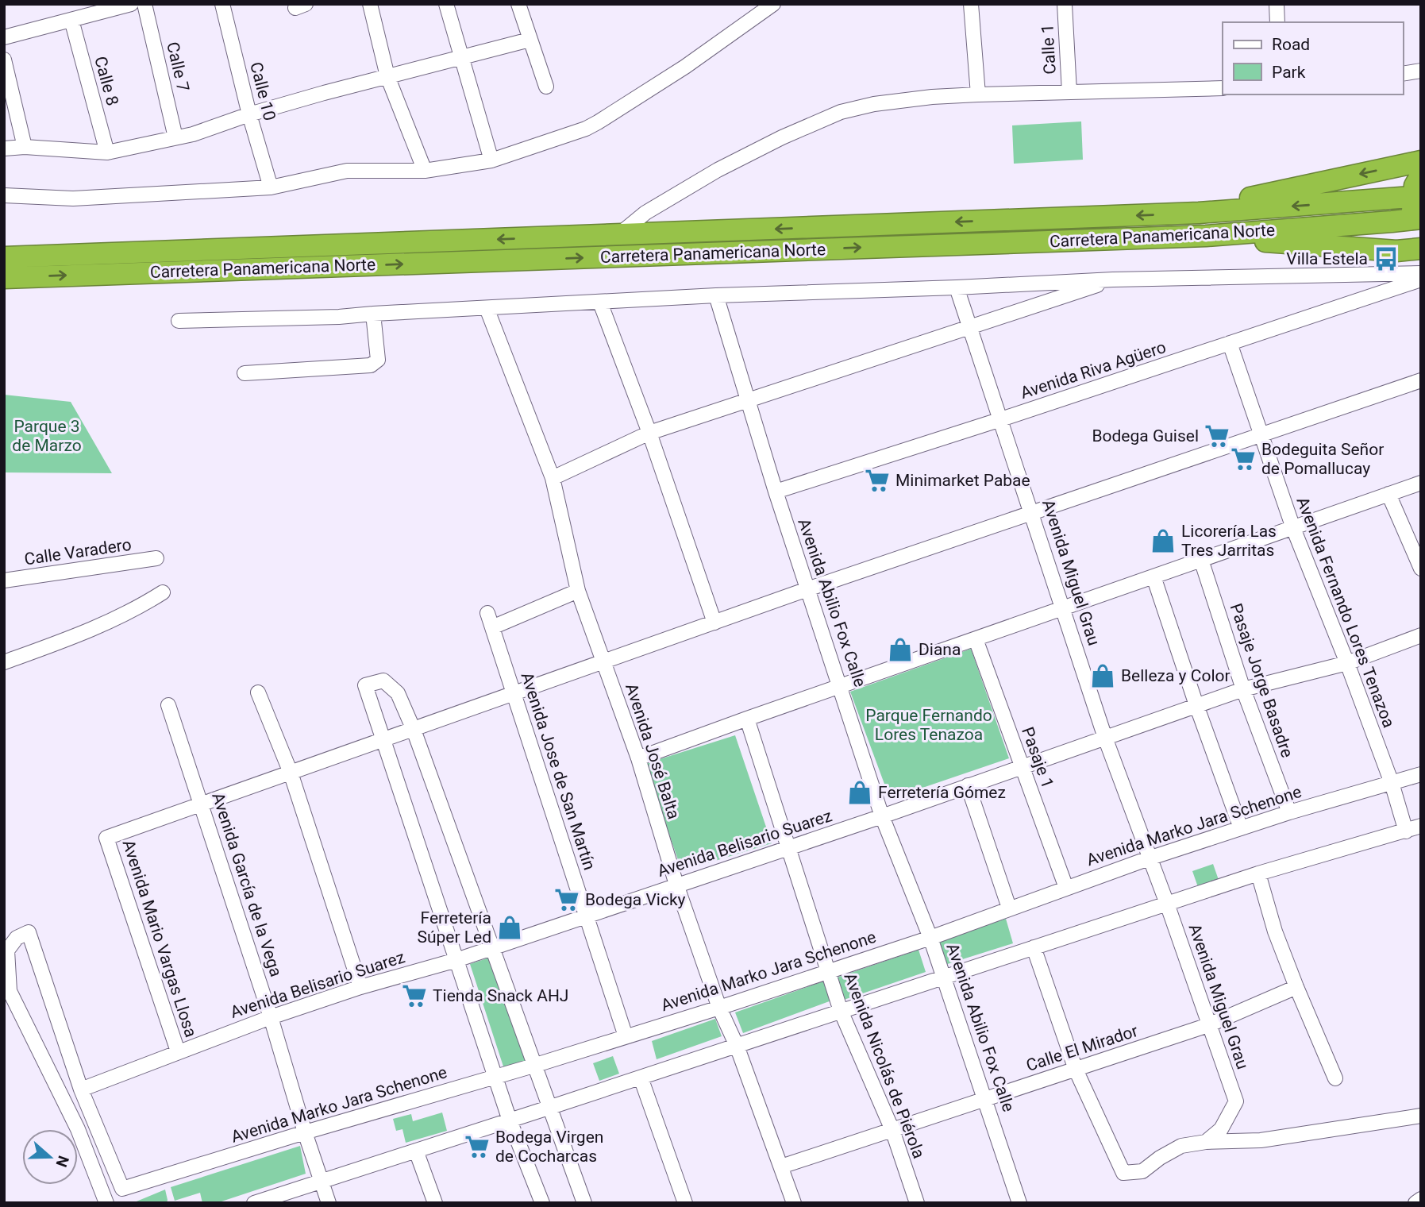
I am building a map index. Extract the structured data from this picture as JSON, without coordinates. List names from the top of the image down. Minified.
{"streets":{"highway":["Carretera Panamericana Norte"],"street":["Calle 1","Calle 7","Calle 8","Calle 10","Avenida Riva Agüero","Calle Varadero","Avenida Miguel Grau","Avenida Abilio Fox Calle","Avenida Fernando Lores Tenazoa","Pasaje Jorge Basadre","Avenida José Balta","Pasaje 1","Avenida Jose de San Martín","Avenida Marko Jara Schenone","Avenida Belisario Suarez","Avenida García de la Vega","Avenida Mario Vargas Llosa","Calle El Mirador","Avenida Nicolás de Piérola"]},"crossings":[["Avenida Riva Agüero","Avenida Miguel Grau"],["Avenida Riva Agüero","Avenida Abilio Fox Calle"],["Avenida Riva Agüero","Avenida Fernando Lores Tenazoa"],["Avenida Miguel Grau","Avenida Marko Jara Schenone"],["Avenida Miguel Grau","Avenida Belisario Suarez"],["Avenida Miguel Grau","Calle El Mirador"],["Avenida Abilio Fox Calle","Avenida Marko Jara Schenone"],["Avenida Abilio Fox Calle","Avenida Belisario Suarez"],["Avenida Abilio Fox Calle","Calle El Mirador"],["Avenida Fernando Lores Tenazoa","Avenida Marko Jara Schenone"],["Avenida Fernando Lores Tenazoa","Avenida Belisario Suarez"],["Pasaje Jorge Basadre","Avenida Marko Jara Schenone"],["Pasaje Jorge Basadre","Avenida Belisario Suarez"],["Avenida José Balta","Avenida Marko Jara Schenone"],["Avenida José Balta","Avenida Belisario Suarez"],["Avenida José Balta","Calle El Mirador"],["Pasaje 1","Avenida Marko Jara Schenone"],["Pasaje 1","Avenida Belisario Suarez"],["Avenida Jose de San Martín","Avenida Marko Jara Schenone"],["Avenida Jose de San Martín","Avenida Belisario Suarez"],["Avenida Marko Jara Schenone","Avenida Belisario Suarez"],["Avenida Marko Jara Schenone","Avenida García de la Vega"],["Avenida Marko Jara Schenone","Avenida Nicolás de Piérola"],["Avenida Belisario Suarez","Avenida García de la Vega"],["Avenida Belisario Suarez","Avenida Mario Vargas Llosa"],["Avenida Belisario Suarez","Avenida Nicolás de Piérola"],["Avenida García de la Vega","Avenida Mario Vargas Llosa"],["Calle El Mirador","Avenida Nicolás de Piérola"]],"parks":["Parque 3 de Marzo","Parque Fernando Lores Tenazoa"],"places":{"bus stop":["Villa Estela"],"supermarket":["Bodega Guisel","Bodeguita Señor de Pomallucay","Minimarket Pabae","Bodega Vicky","Tienda Snack AHJ","Bodega Virgen de Cocharcas"],"shop":["Licorería Las Tres Jarritas","Diana","Belleza y Color","Ferretería Gómez","Ferretería Súper Led"]},"legend":["Road","Park"],"north":"right"}
